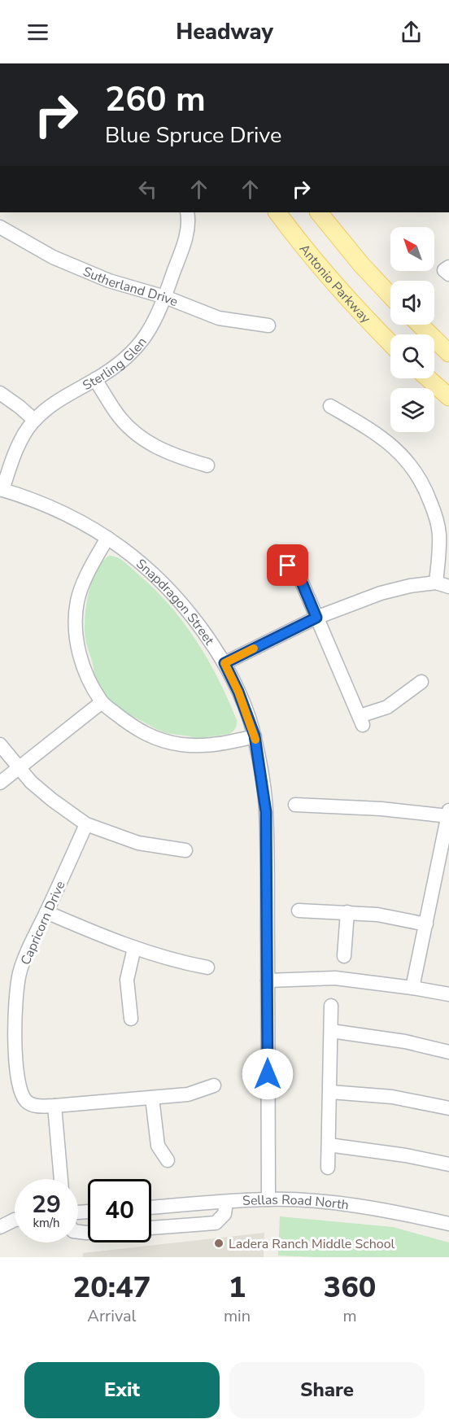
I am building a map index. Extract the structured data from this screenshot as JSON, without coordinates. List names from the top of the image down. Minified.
{"streets":{"main road":["Antonio Parkway"],"street":["Sutherland Drive","Sterling Glen","Snapdragon Street","Capricorn Drive","Sellas Road North"]},"crossings":[["Sutherland Drive","Sterling Glen"],["Sterling Glen","Snapdragon Street"],["Snapdragon Street","Sellas Road North"]],"places":["Ladera Ranch Middle School"],"north":"top left","page":{"header":"Headway","turn":["260 m","Blue Spruce Drive"],"speed":"29 km/h","limit":"40","eta":["20:47","Arrival","1","min","360","m"],"buttons":["Exit","Share"]}}
